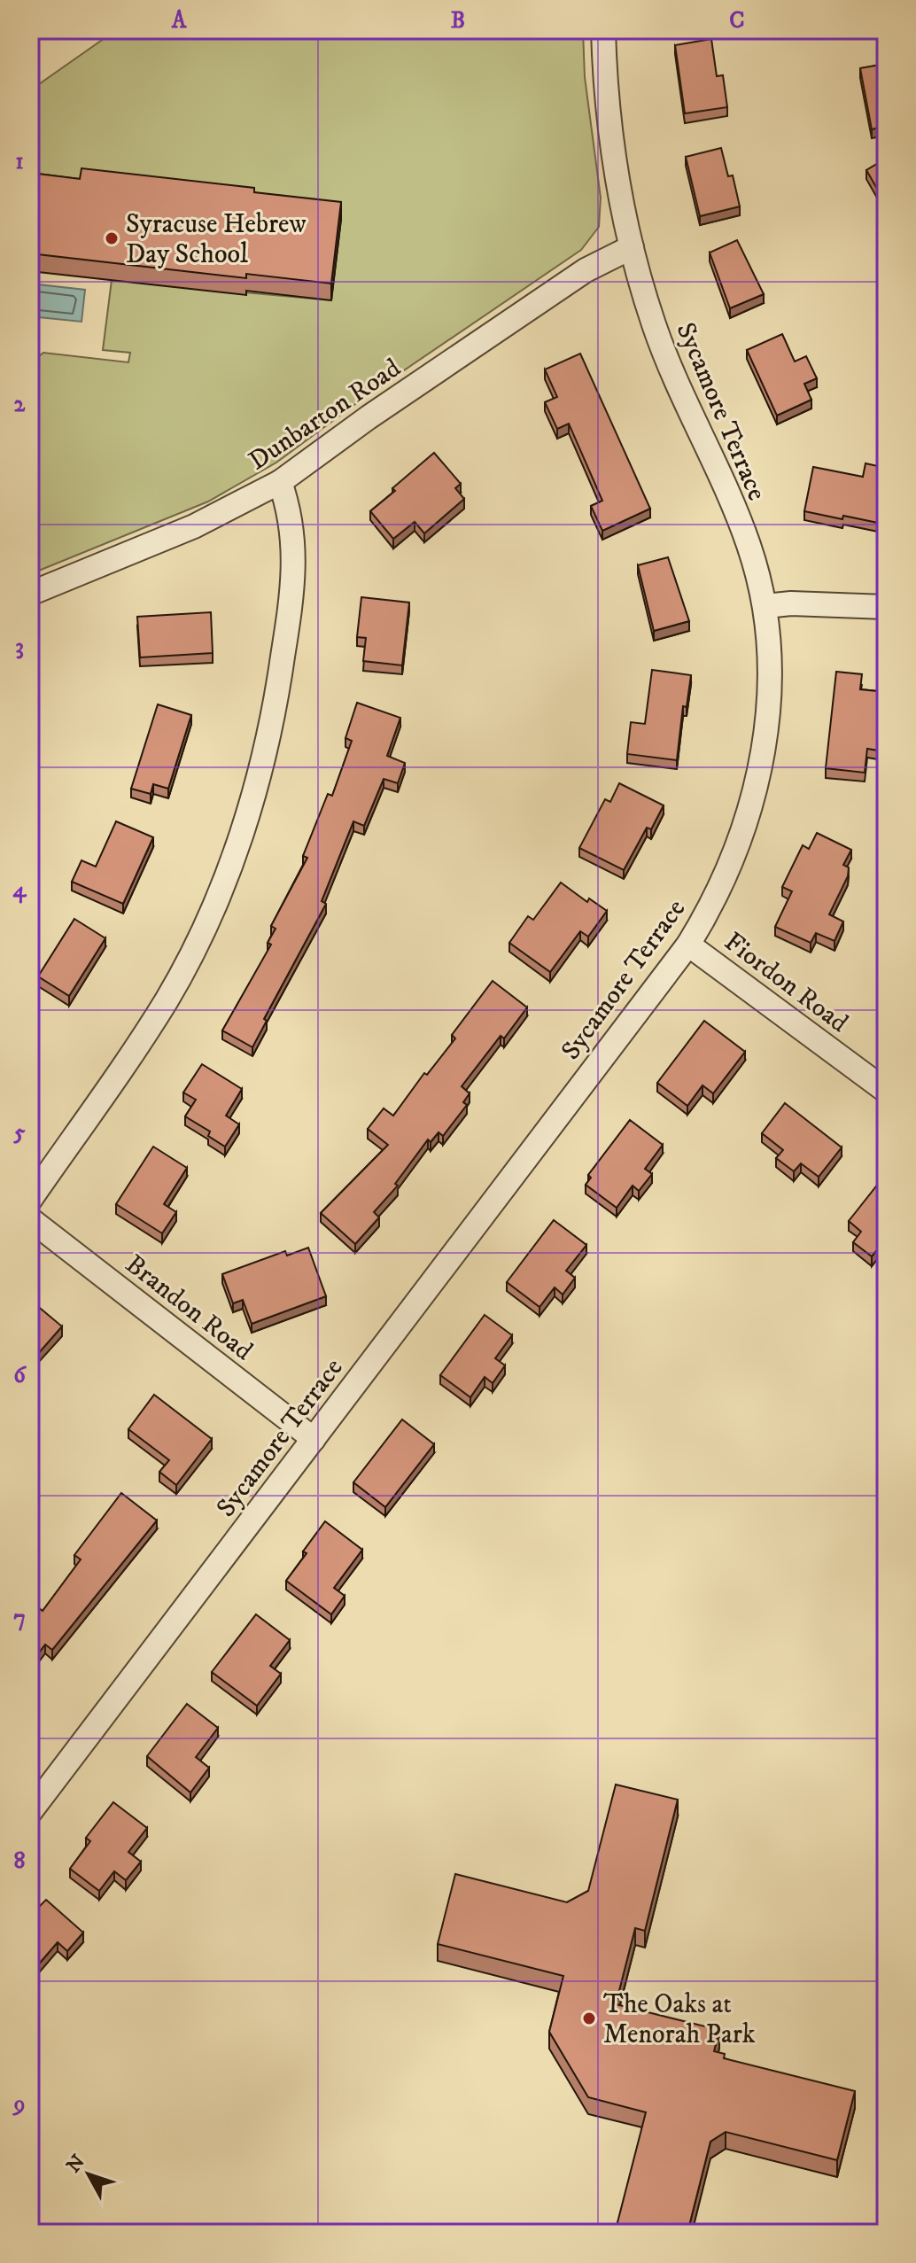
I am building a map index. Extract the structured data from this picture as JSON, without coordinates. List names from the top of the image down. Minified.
{"streets":{"street":["Sycamore Terrace","Dunbarton Road","Fiordon Road","Brandon Road"]},"crossings":[["Sycamore Terrace","Dunbarton Road"],["Sycamore Terrace","Fiordon Road"],["Sycamore Terrace","Brandon Road"]],"places":["Syracuse Hebrew Day School","The Oaks at Menorah Park"],"north":"top left","grid":{"columns":["A","B","C"],"rows":["1","2","3","4","5","6","7","8","9"]}}
